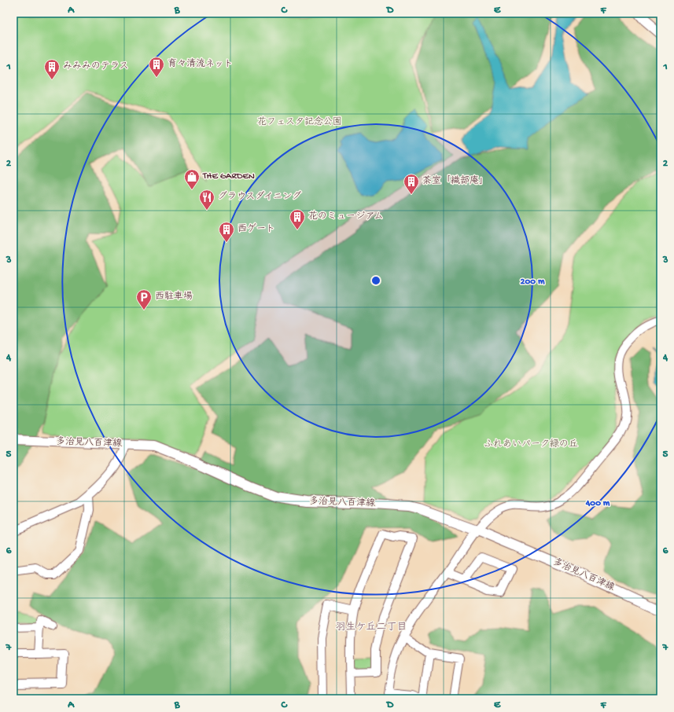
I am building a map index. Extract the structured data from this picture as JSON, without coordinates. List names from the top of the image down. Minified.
{"streets":{"main road":["多治見八百津線"]},"districts":["羽生ケ丘二丁目"],"parks":["花フェスタ記念公園","ふれあいパーク緑の丘"],"places":{"building":["育々清流ネット","みみみのテラス","茶室「織部庵」","花のミュージアム","西ゲート"],"shop":["THE GARDEN"],"restaurant":["グラウスダイニング"],"parking":["西駐車場"]},"grid":{"columns":["A","B","C","D","E","F"],"rows":["1","2","3","4","5","6","7"]},"rings":["200 m","400 m"]}
